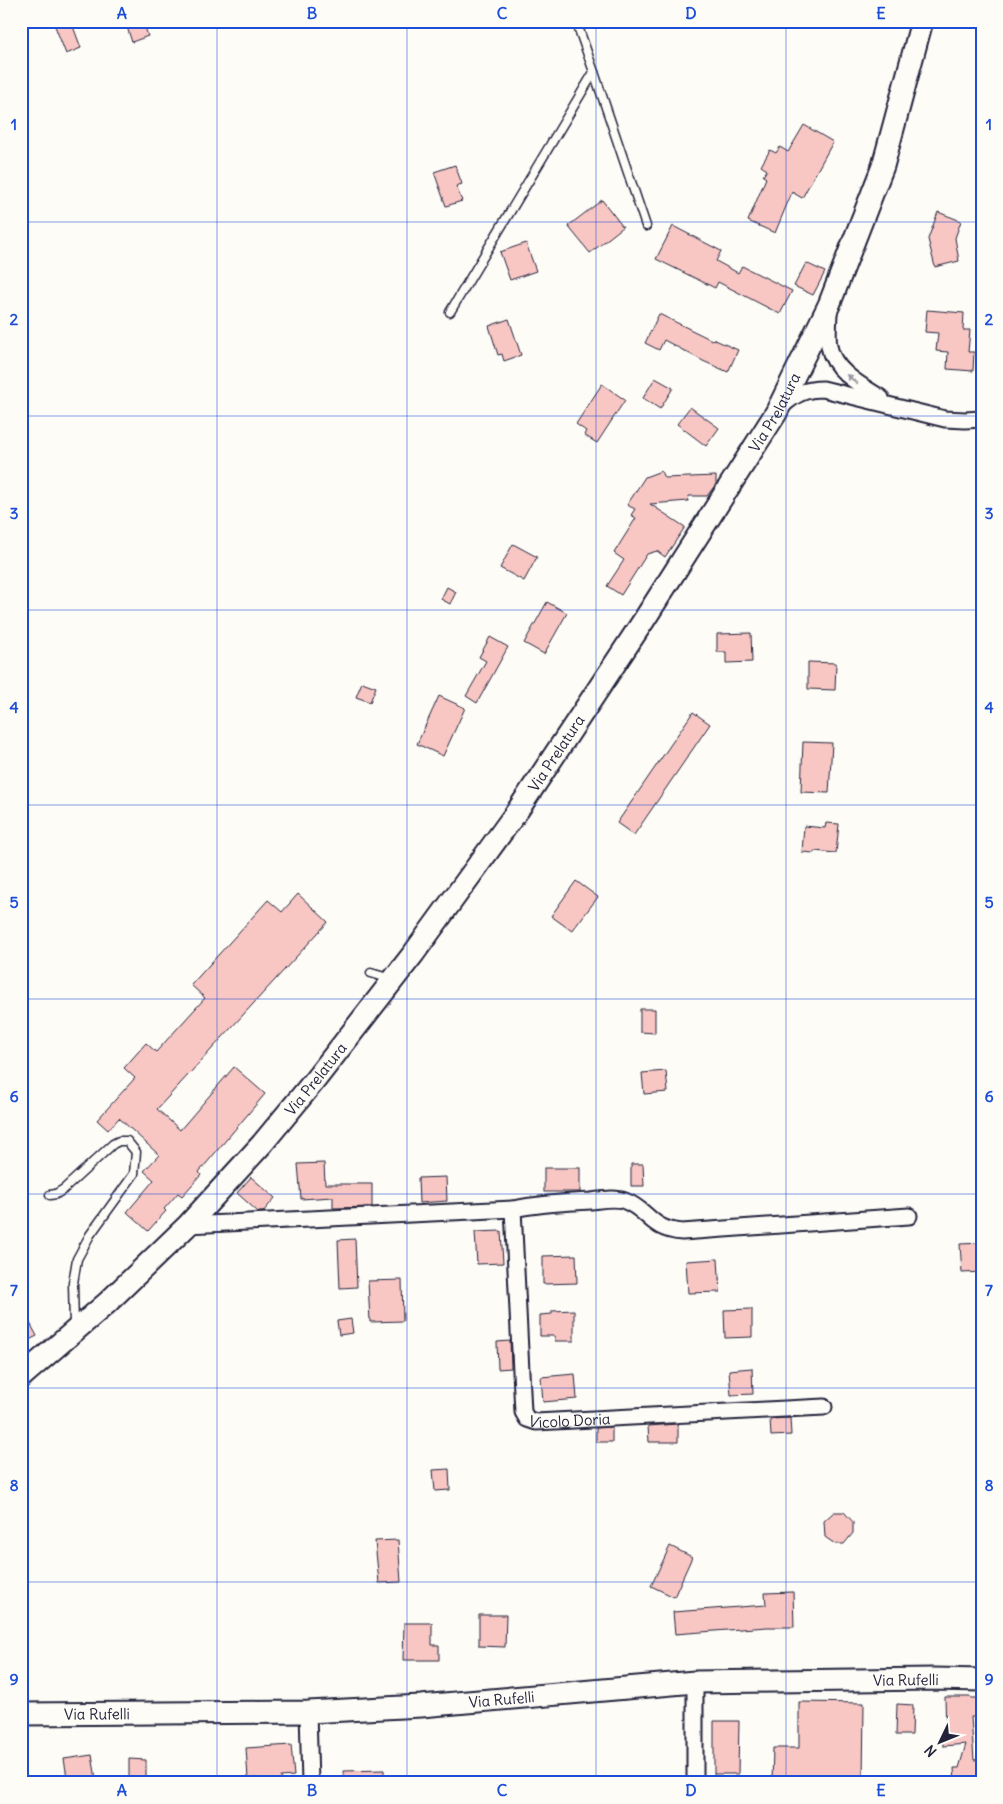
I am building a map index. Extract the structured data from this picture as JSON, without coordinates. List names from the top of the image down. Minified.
{"streets":{"street":["Via Prelatura","Vicolo Doria","Via Rufelli"]},"north":"bottom left","grid":{"columns":["A","B","C","D","E"],"rows":["1","2","3","4","5","6","7","8","9"]}}
